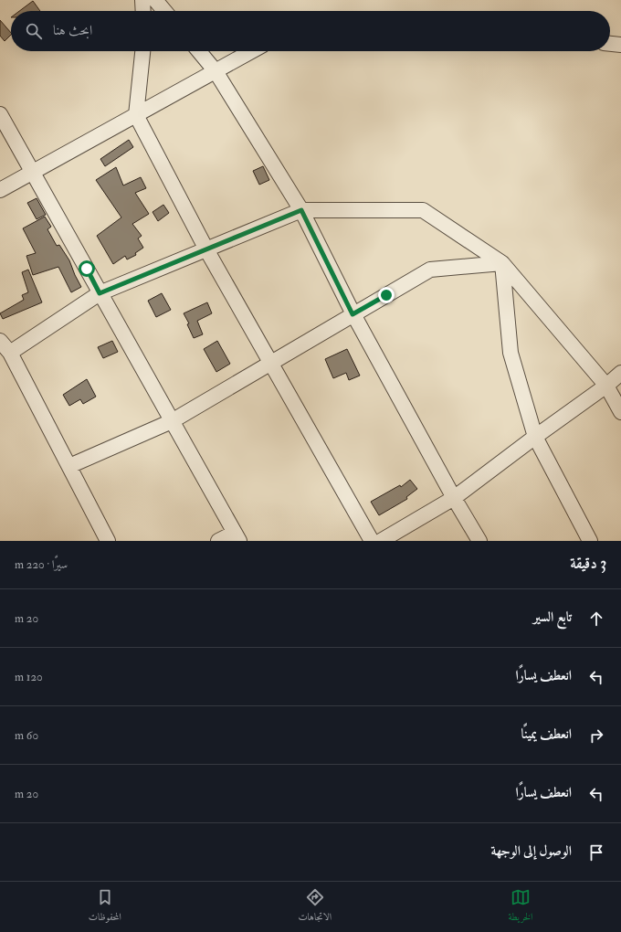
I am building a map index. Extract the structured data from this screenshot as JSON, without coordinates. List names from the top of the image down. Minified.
{"page":{"search":"ابحث هنا","heading":["3 دقيقة","سيرًا · 220 m"],"list":[["تابع السير","20 m"],["انعطف يسارًا","120 m"],["انعطف يمينًا","60 m"],["انعطف يسارًا","20 m"],"الوصول إلى الوجهة"],"nav":["الخريطة","الاتجاهات","المحفوظات"]}}
